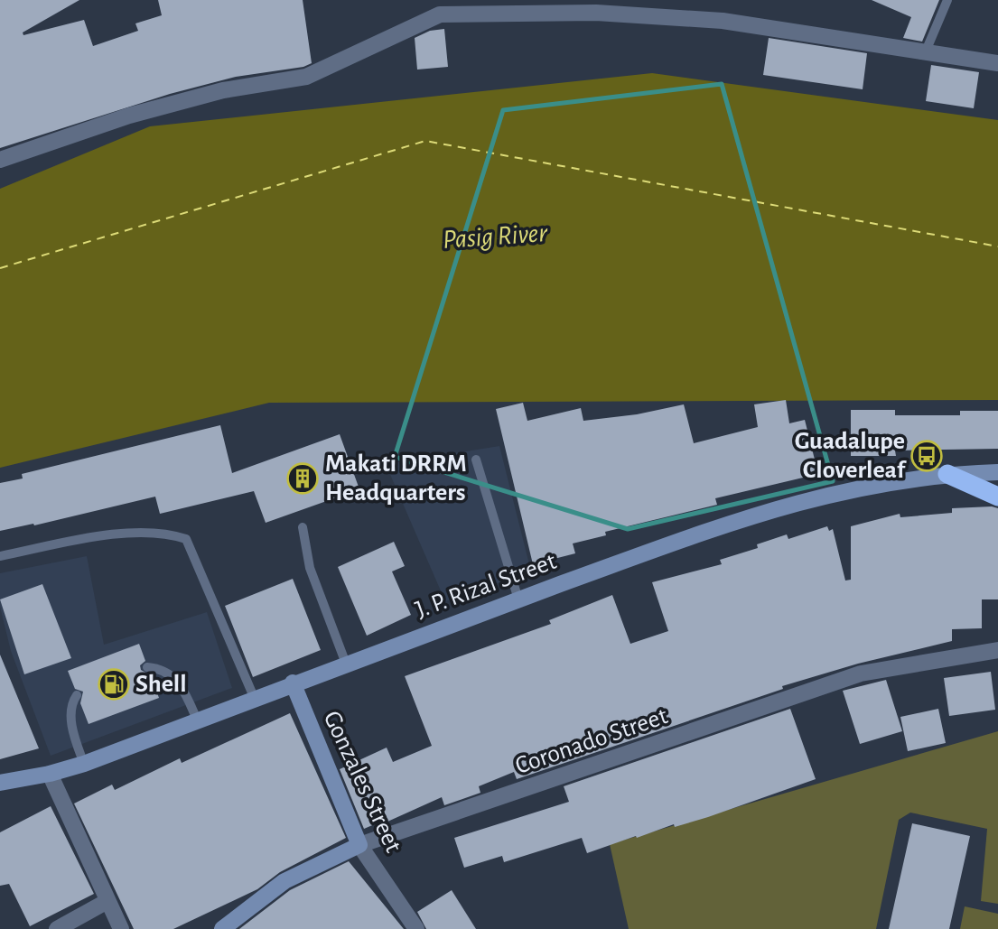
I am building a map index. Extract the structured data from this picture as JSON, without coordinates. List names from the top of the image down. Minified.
{"streets":{"main road":["J. P. Rizal Street","Coronado Street","Gonzales Street"]},"crossings":[["J. P. Rizal Street","Gonzales Street"],["Coronado Street","Gonzales Street"]],"water":["Pasig River"],"places":{"bus stop":["Guadalupe Cloverleaf"],"building":["Makati DRRM Headquarters"],"fuel station":["Shell"]}}
